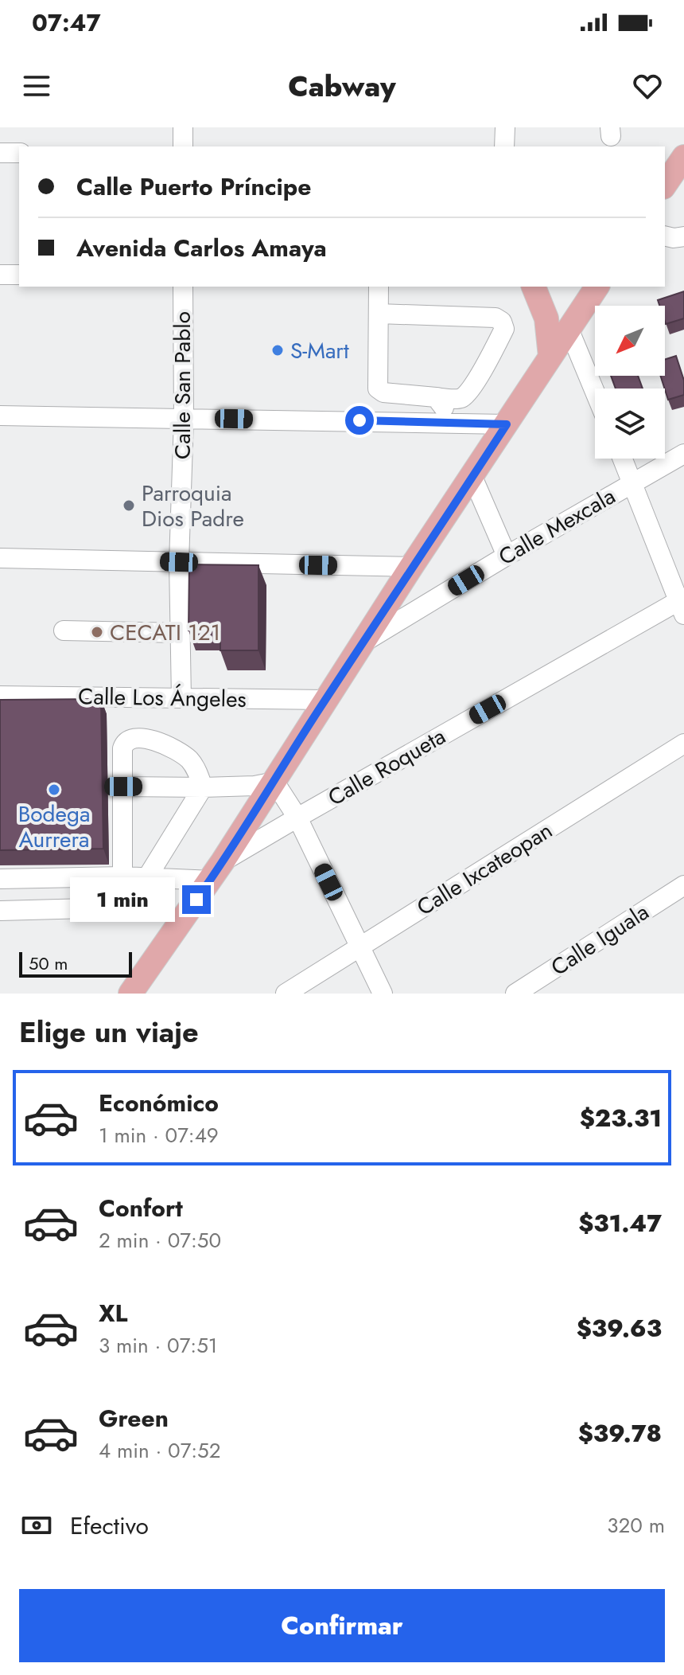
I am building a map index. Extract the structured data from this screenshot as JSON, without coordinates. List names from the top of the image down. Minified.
{"streets":{"street":["Calle San Pablo","Calle Mexcala","Calle Los Ángeles","Calle Roqueta","Calle Ixcateopan","Calle Iguala"]},"crossings":[["Calle San Pablo","Calle Los Ángeles"]],"places":["S-Mart","Parroquia Dios Padre","CECATI 121","Bodega Aurrera"],"scale_bar":"50 m","north":"bottom left","page":{"status":"07:47","header":"Cabway","banner":["Calle Puerto Príncipe","Avenida Carlos Amaya"],"bubble":"1 min","scale":"50 m","heading":"Elige un viaje","list":[{"name":"Económico","note":"1 min · 07:49","value":"$23.31"},{"name":"Confort","note":"2 min · 07:50","value":"$31.47"},{"name":"XL","note":"3 min · 07:51","value":"$39.63"},{"name":"Green","note":"4 min · 07:52","value":"$39.78"}],"pay":["Efectivo","320 m"],"buttons":"Confirmar"}}
